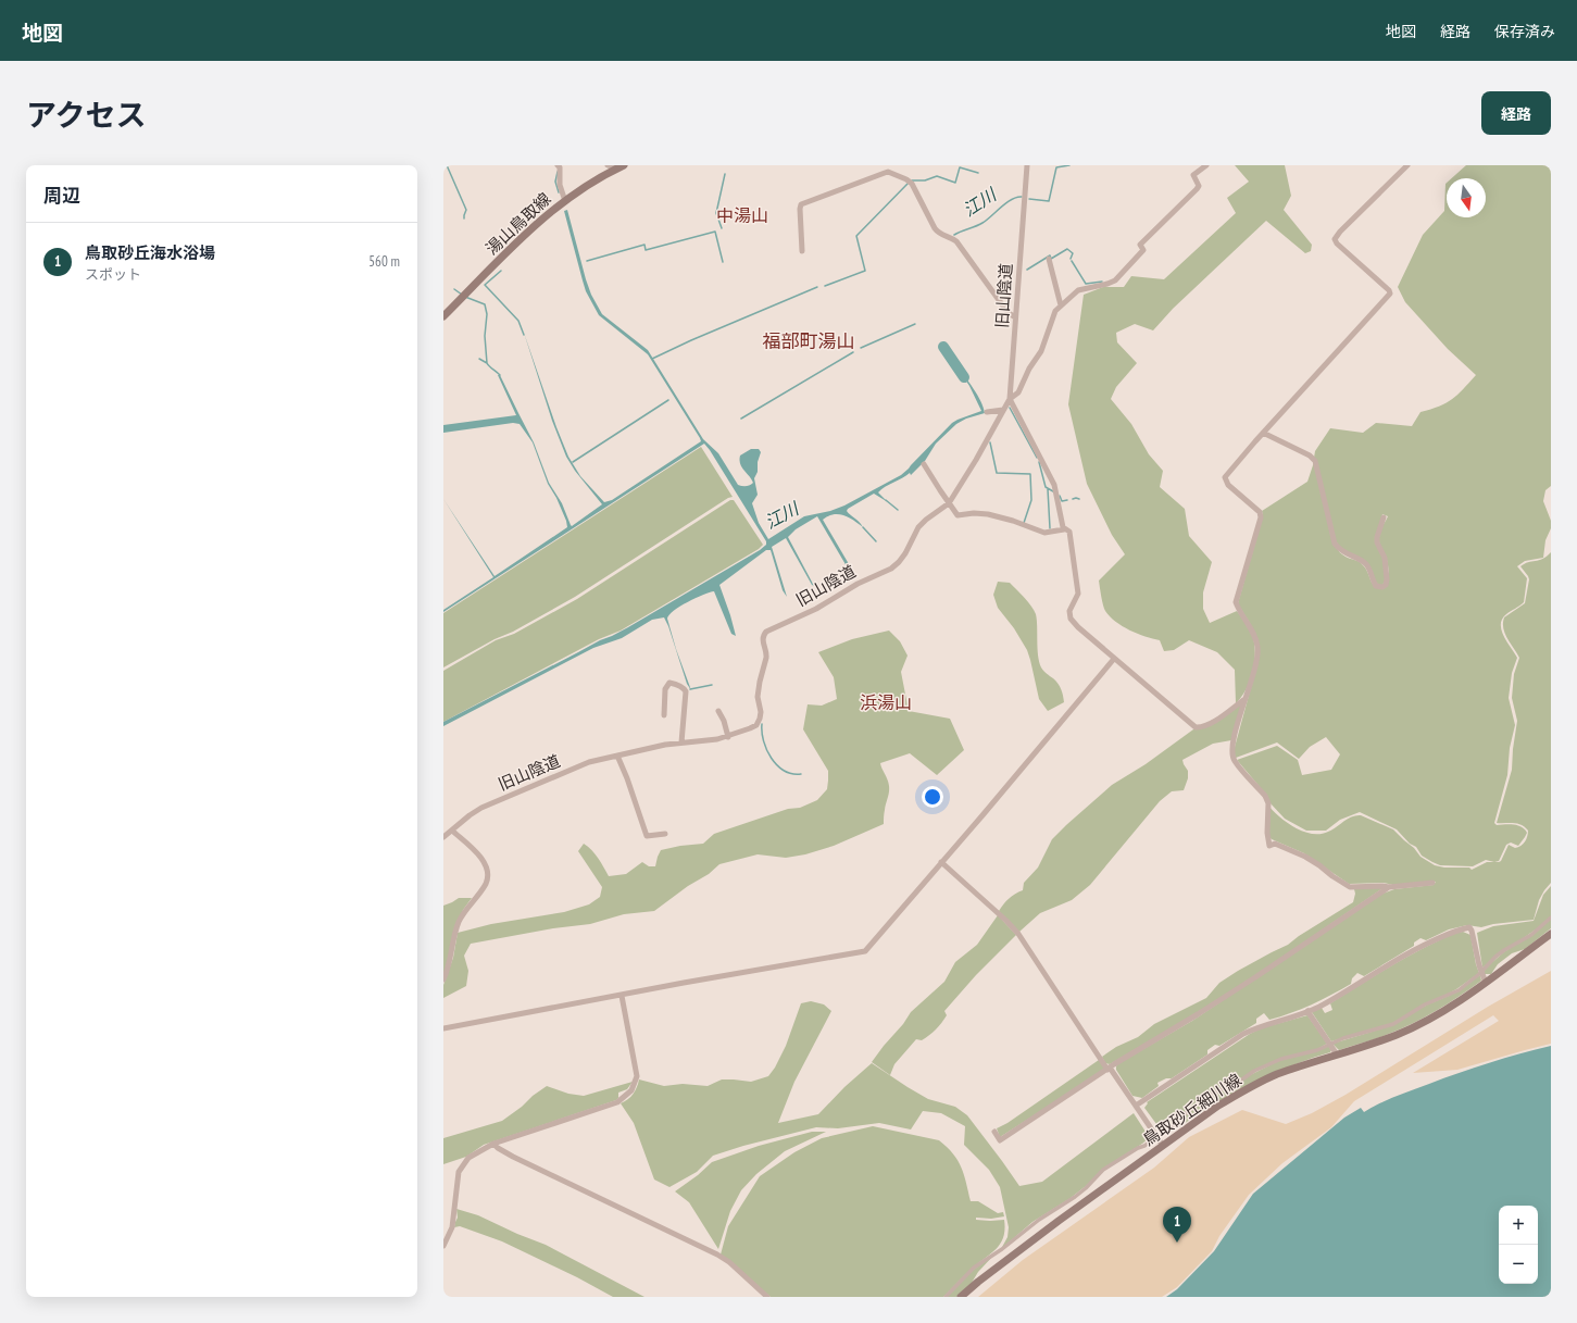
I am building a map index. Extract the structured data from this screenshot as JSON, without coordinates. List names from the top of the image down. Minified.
{"streets":{"main road":["湯山鳥取線","鳥取砂丘細川線"],"street":["旧山陰道"]},"districts":["中湯山","福部町湯山","浜湯山"],"water":["江川"],"north":"bottom","page":{"header":"地図","nav":["地図","経路","保存済み"],"title":"アクセス","buttons":"経路","heading":"周辺","list":[{"mark":"1","name":"鳥取砂丘海水浴場","note":"スポット","value":"560 m"}],"map_buttons":["+","−"],"pins":"1"}}
